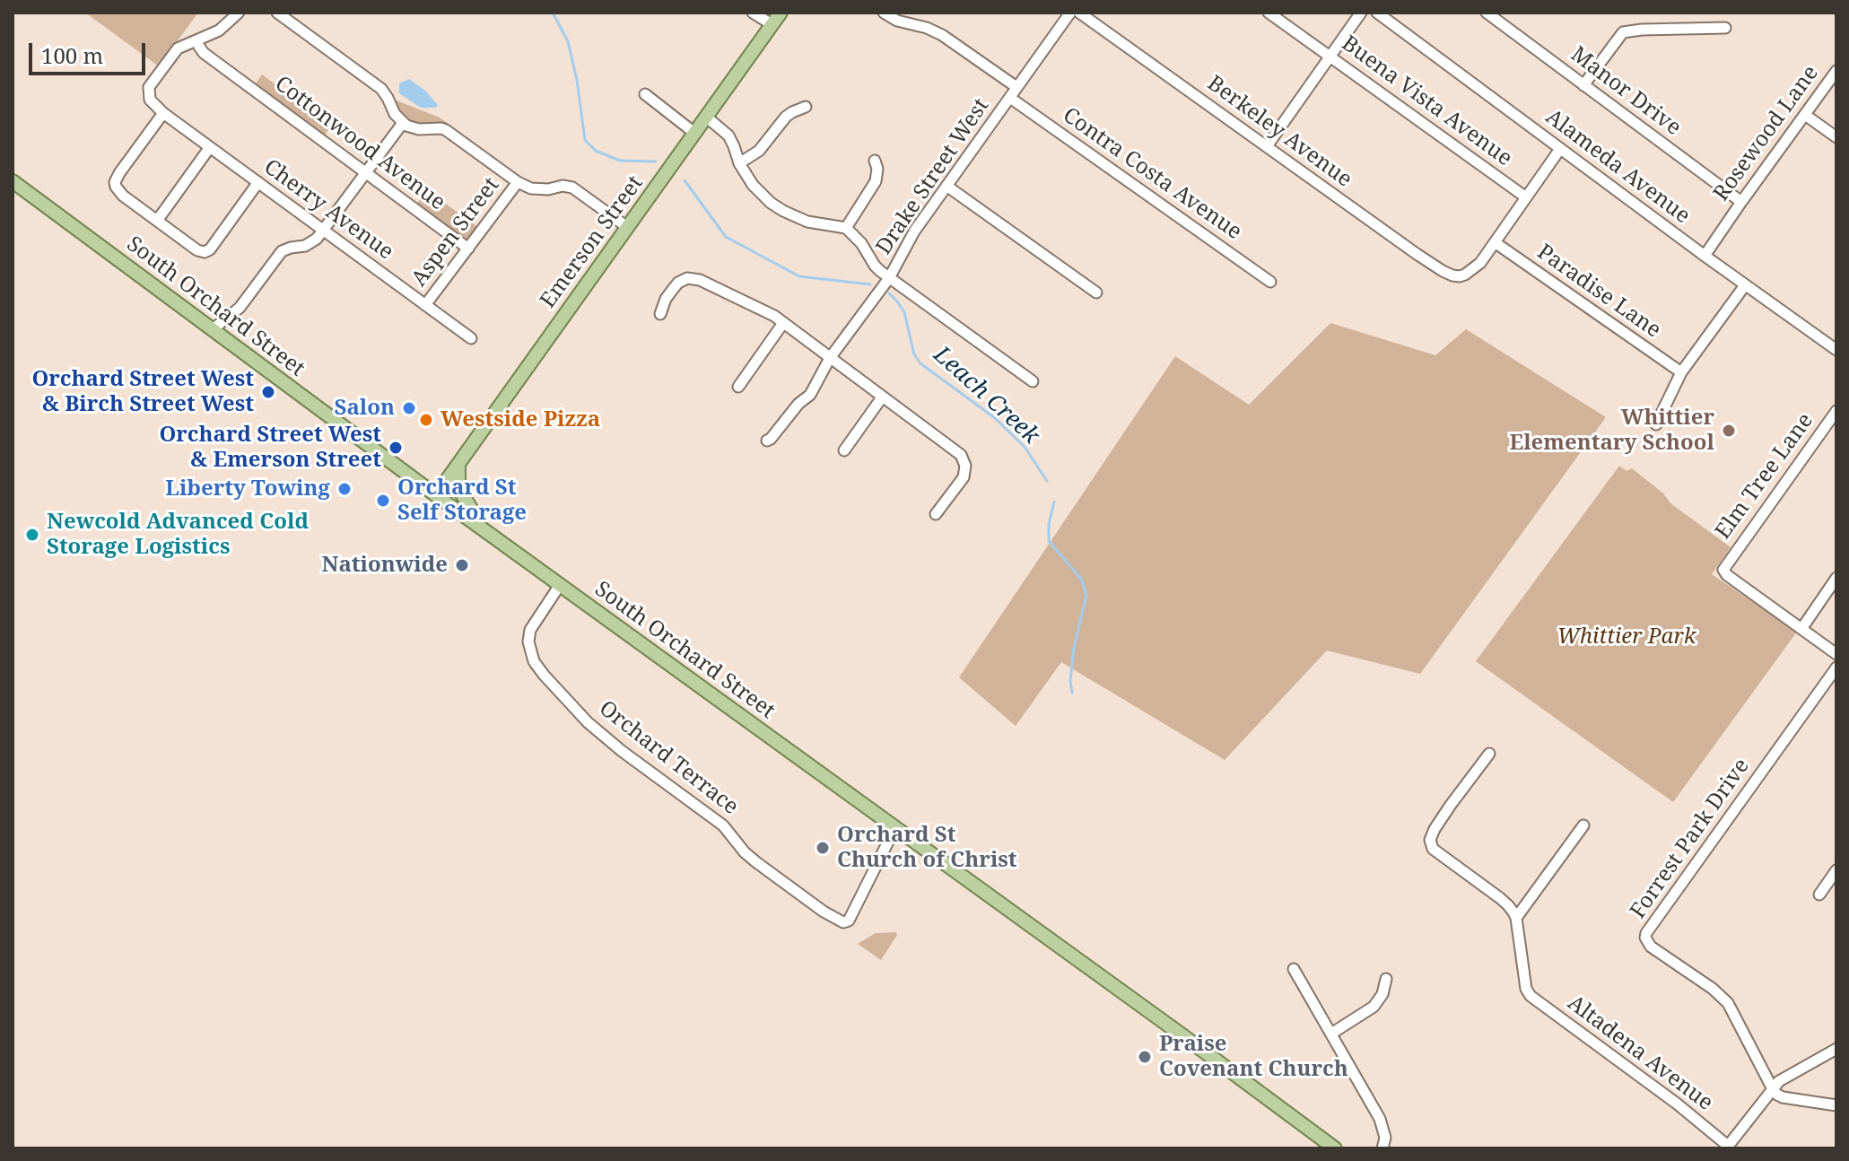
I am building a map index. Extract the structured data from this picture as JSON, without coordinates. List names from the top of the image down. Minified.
{"streets":{"main road":["Emerson Street","South Orchard Street"],"street":["Manor Drive","Buena Vista Avenue","Berkeley Avenue","Rosewood Lane","Cottonwood Avenue","Alameda Avenue","Contra Costa Avenue","Drake Street West","Cherry Avenue","Aspen Street","Paradise Lane","Elm Tree Lane","Orchard Terrace","Forrest Park Drive","Altadena Avenue"]},"crossings":[["Manor Drive","Rosewood Lane"],["Berkeley Avenue","Paradise Lane"],["Rosewood Lane","Alameda Avenue"],["Cottonwood Avenue","Aspen Street"],["Contra Costa Avenue","Drake Street West"],["Cherry Avenue","Aspen Street"],["Emerson Street","South Orchard Street"],["South Orchard Street","Orchard Terrace"]],"water":["Leach Creek"],"parks":["Whittier Park"],"places":["Orchard Street West & Birch Street West","Salon","Westside Pizza","Whittier Elementary School","Orchard Street West & Emerson Street","Liberty Towing","Orchard St Self Storage","Newcold Advanced Cold Storage Logistics","Nationwide","Orchard St Church of Christ","Praise Covenant Church"],"scale_bar":"100 m"}
